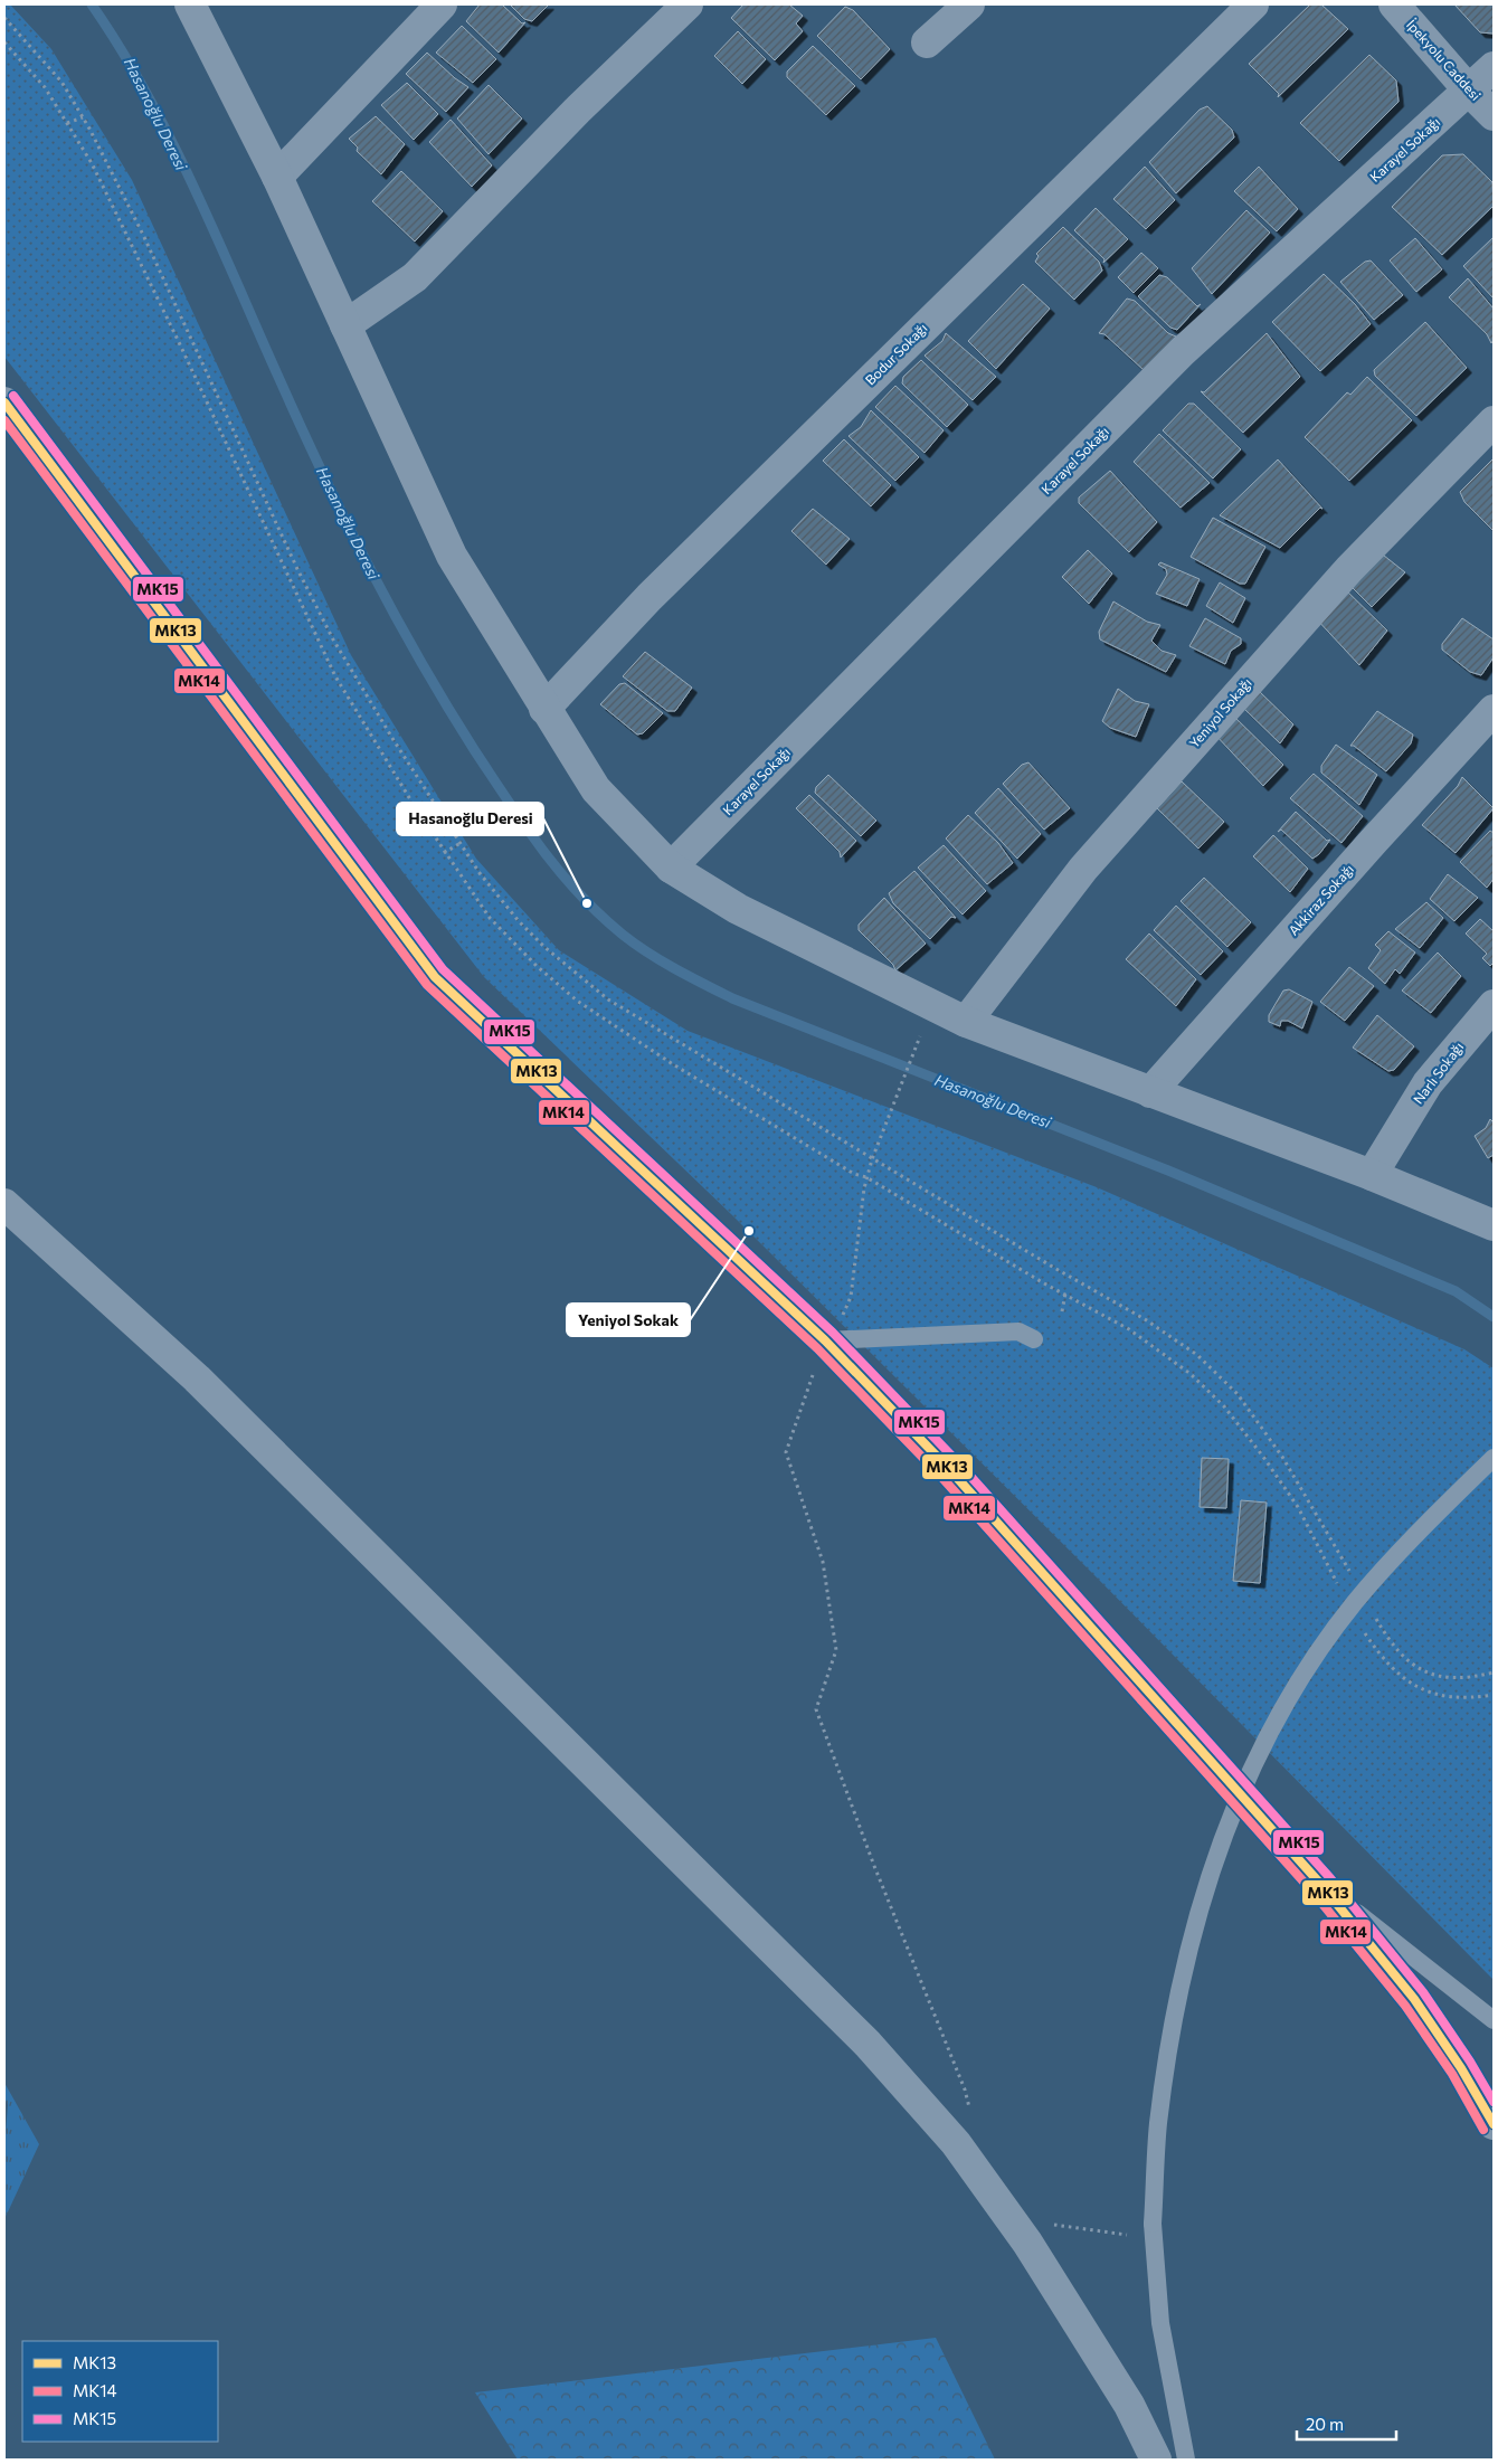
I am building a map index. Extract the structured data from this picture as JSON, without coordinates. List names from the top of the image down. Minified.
{"streets":{"street":["İpekyolu Caddesi","Karayel Sokağı","Bodur Sokağı","Yeniyol Sokağı","Akkiraz Sokağı","Narlı Sokağı"]},"crossings":[["İpekyolu Caddesi","Karayel Sokağı"]],"water":["Hasanoğlu Deresi"],"places":["Hasanoğlu Deresi","Yeniyol Sokak"],"lines":["transit line MK15","transit line MK13","transit line MK14"],"legend":["MK13","MK14","MK15"],"scale_bar":"20 m"}
